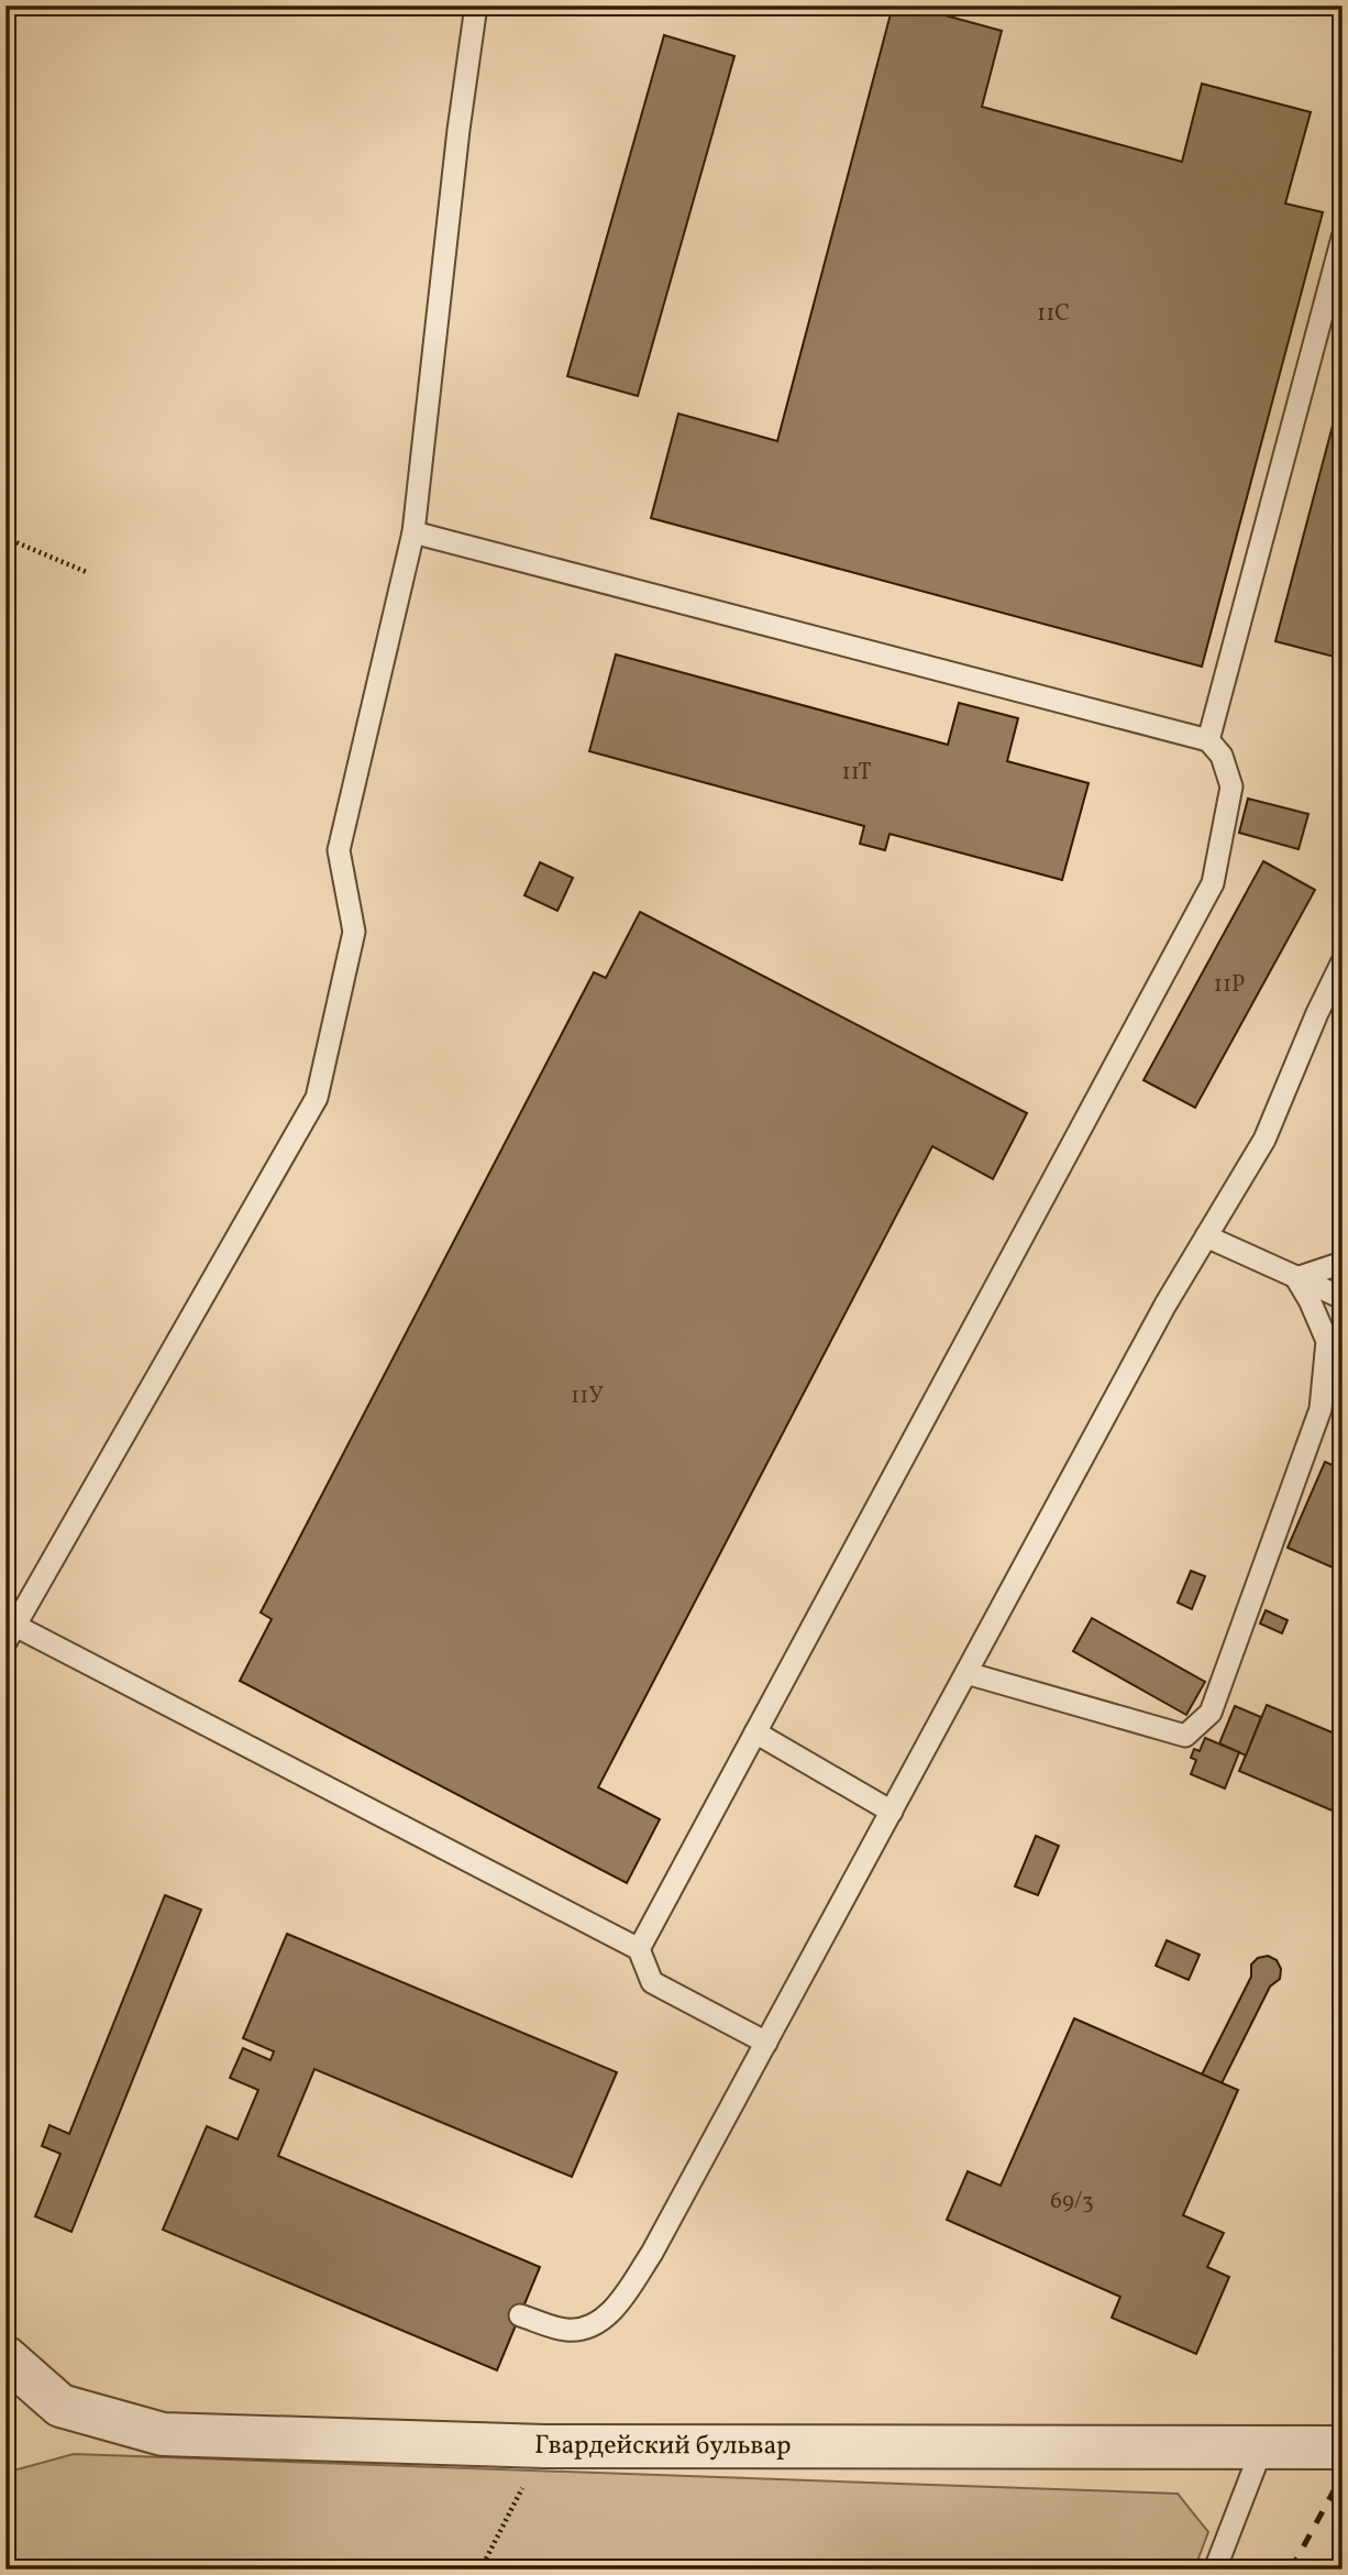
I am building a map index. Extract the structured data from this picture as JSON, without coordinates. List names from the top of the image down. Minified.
{"streets":{"street":["Гвардейский бульвар"]},"house_numbers":["11С","11Т","11Р","11У","69/3"]}
